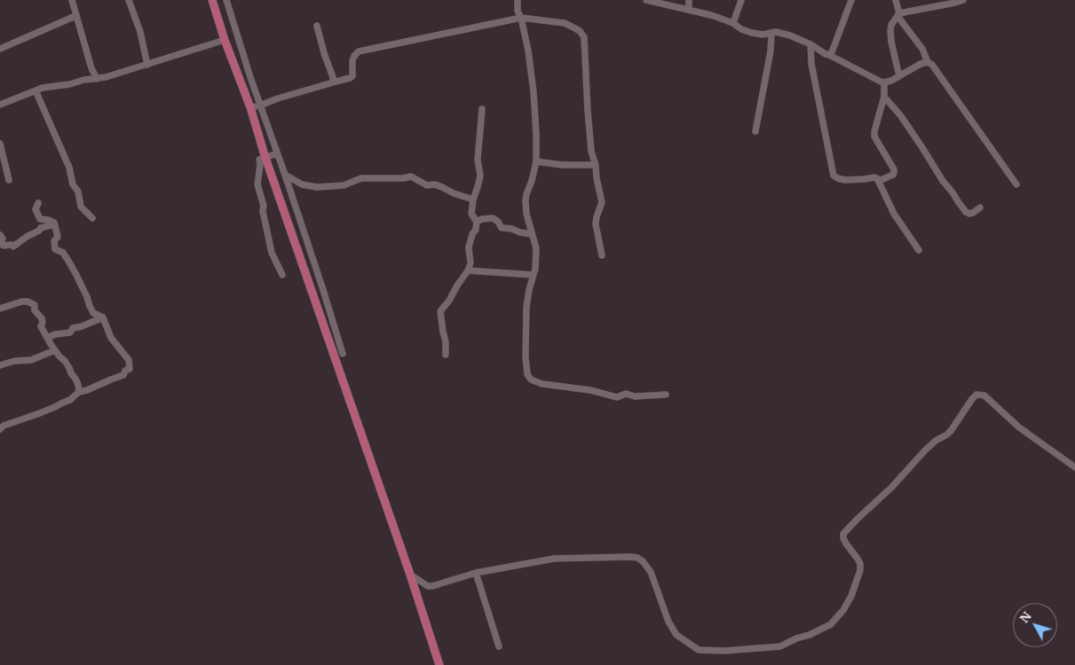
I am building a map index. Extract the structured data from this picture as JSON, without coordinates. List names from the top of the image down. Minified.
{"north":"top left"}
